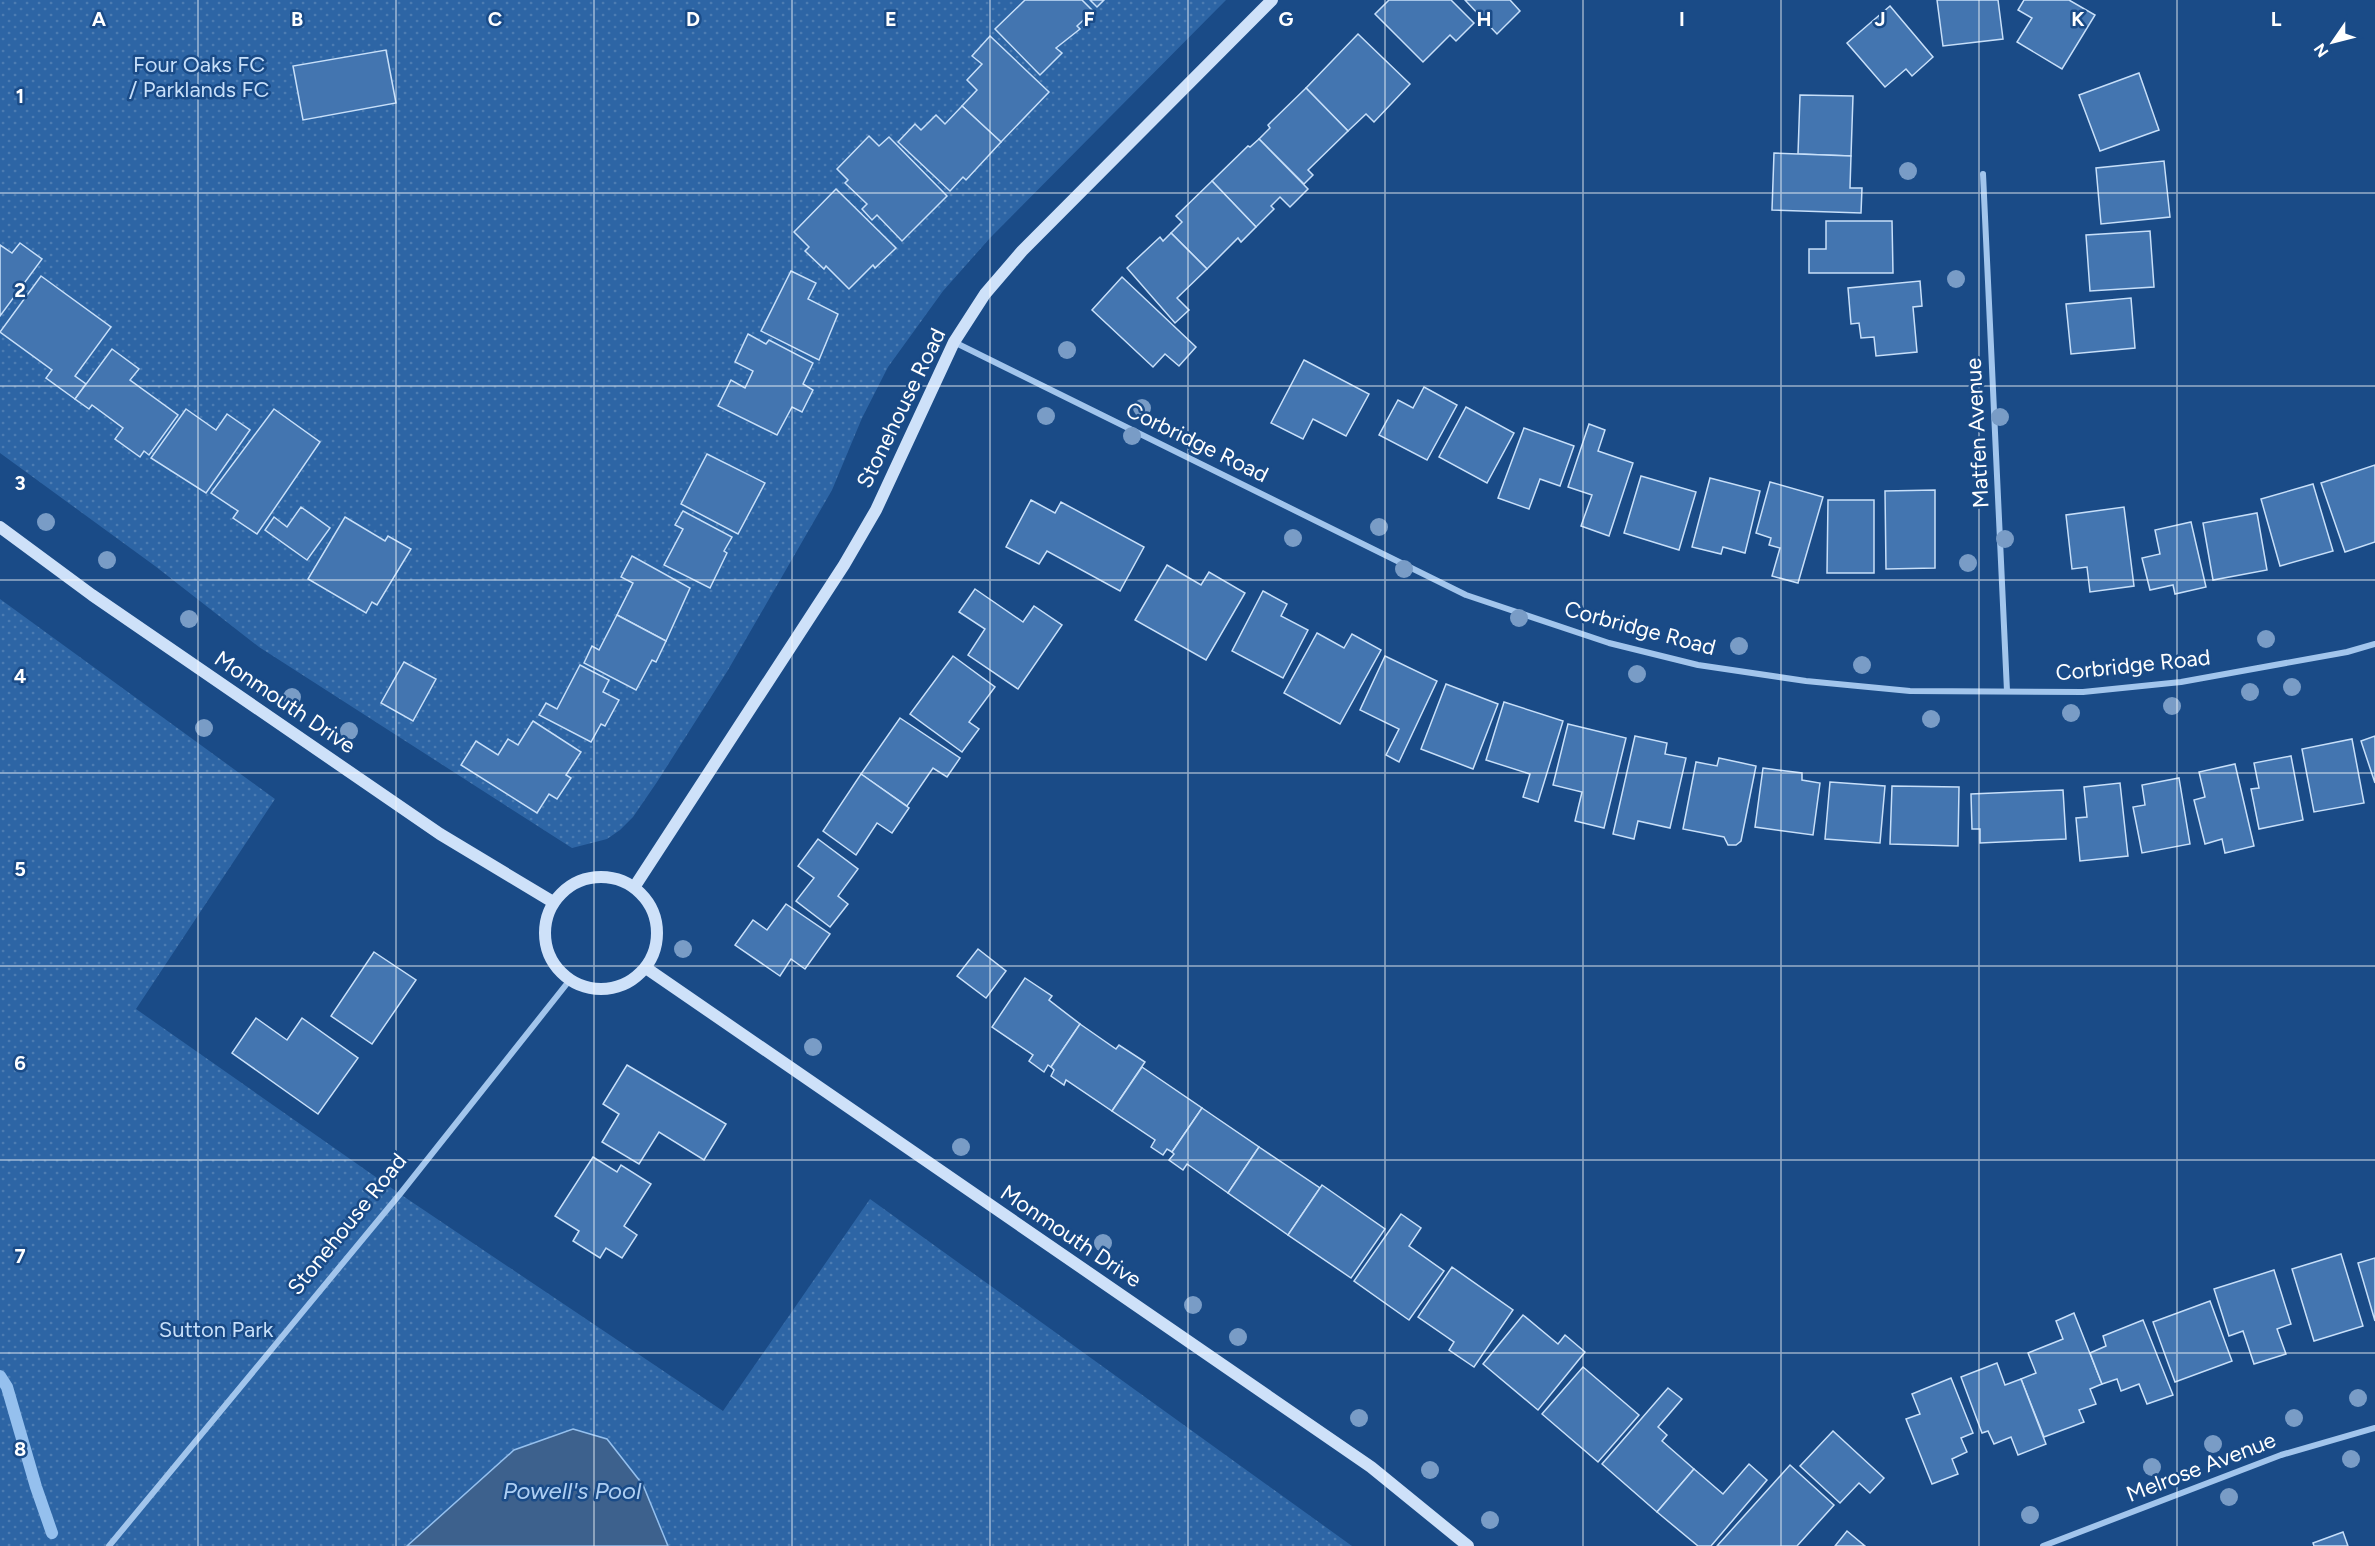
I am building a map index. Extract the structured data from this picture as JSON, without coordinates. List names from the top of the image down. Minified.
{"streets":{"street":["Stonehouse Road","Matfen Avenue","Corbridge Road","Monmouth Drive","Melrose Avenue"]},"crossings":[["Stonehouse Road","Corbridge Road"],["Stonehouse Road","Monmouth Drive"],["Matfen Avenue","Corbridge Road"]],"water":["Powell's Pool"],"parks":["Four Oaks FC / Parklands FC","Sutton Park"],"north":"bottom left","grid":{"columns":["A","B","C","D","E","F","G","H","I","J","K","L"],"rows":["1","2","3","4","5","6","7","8"]}}
